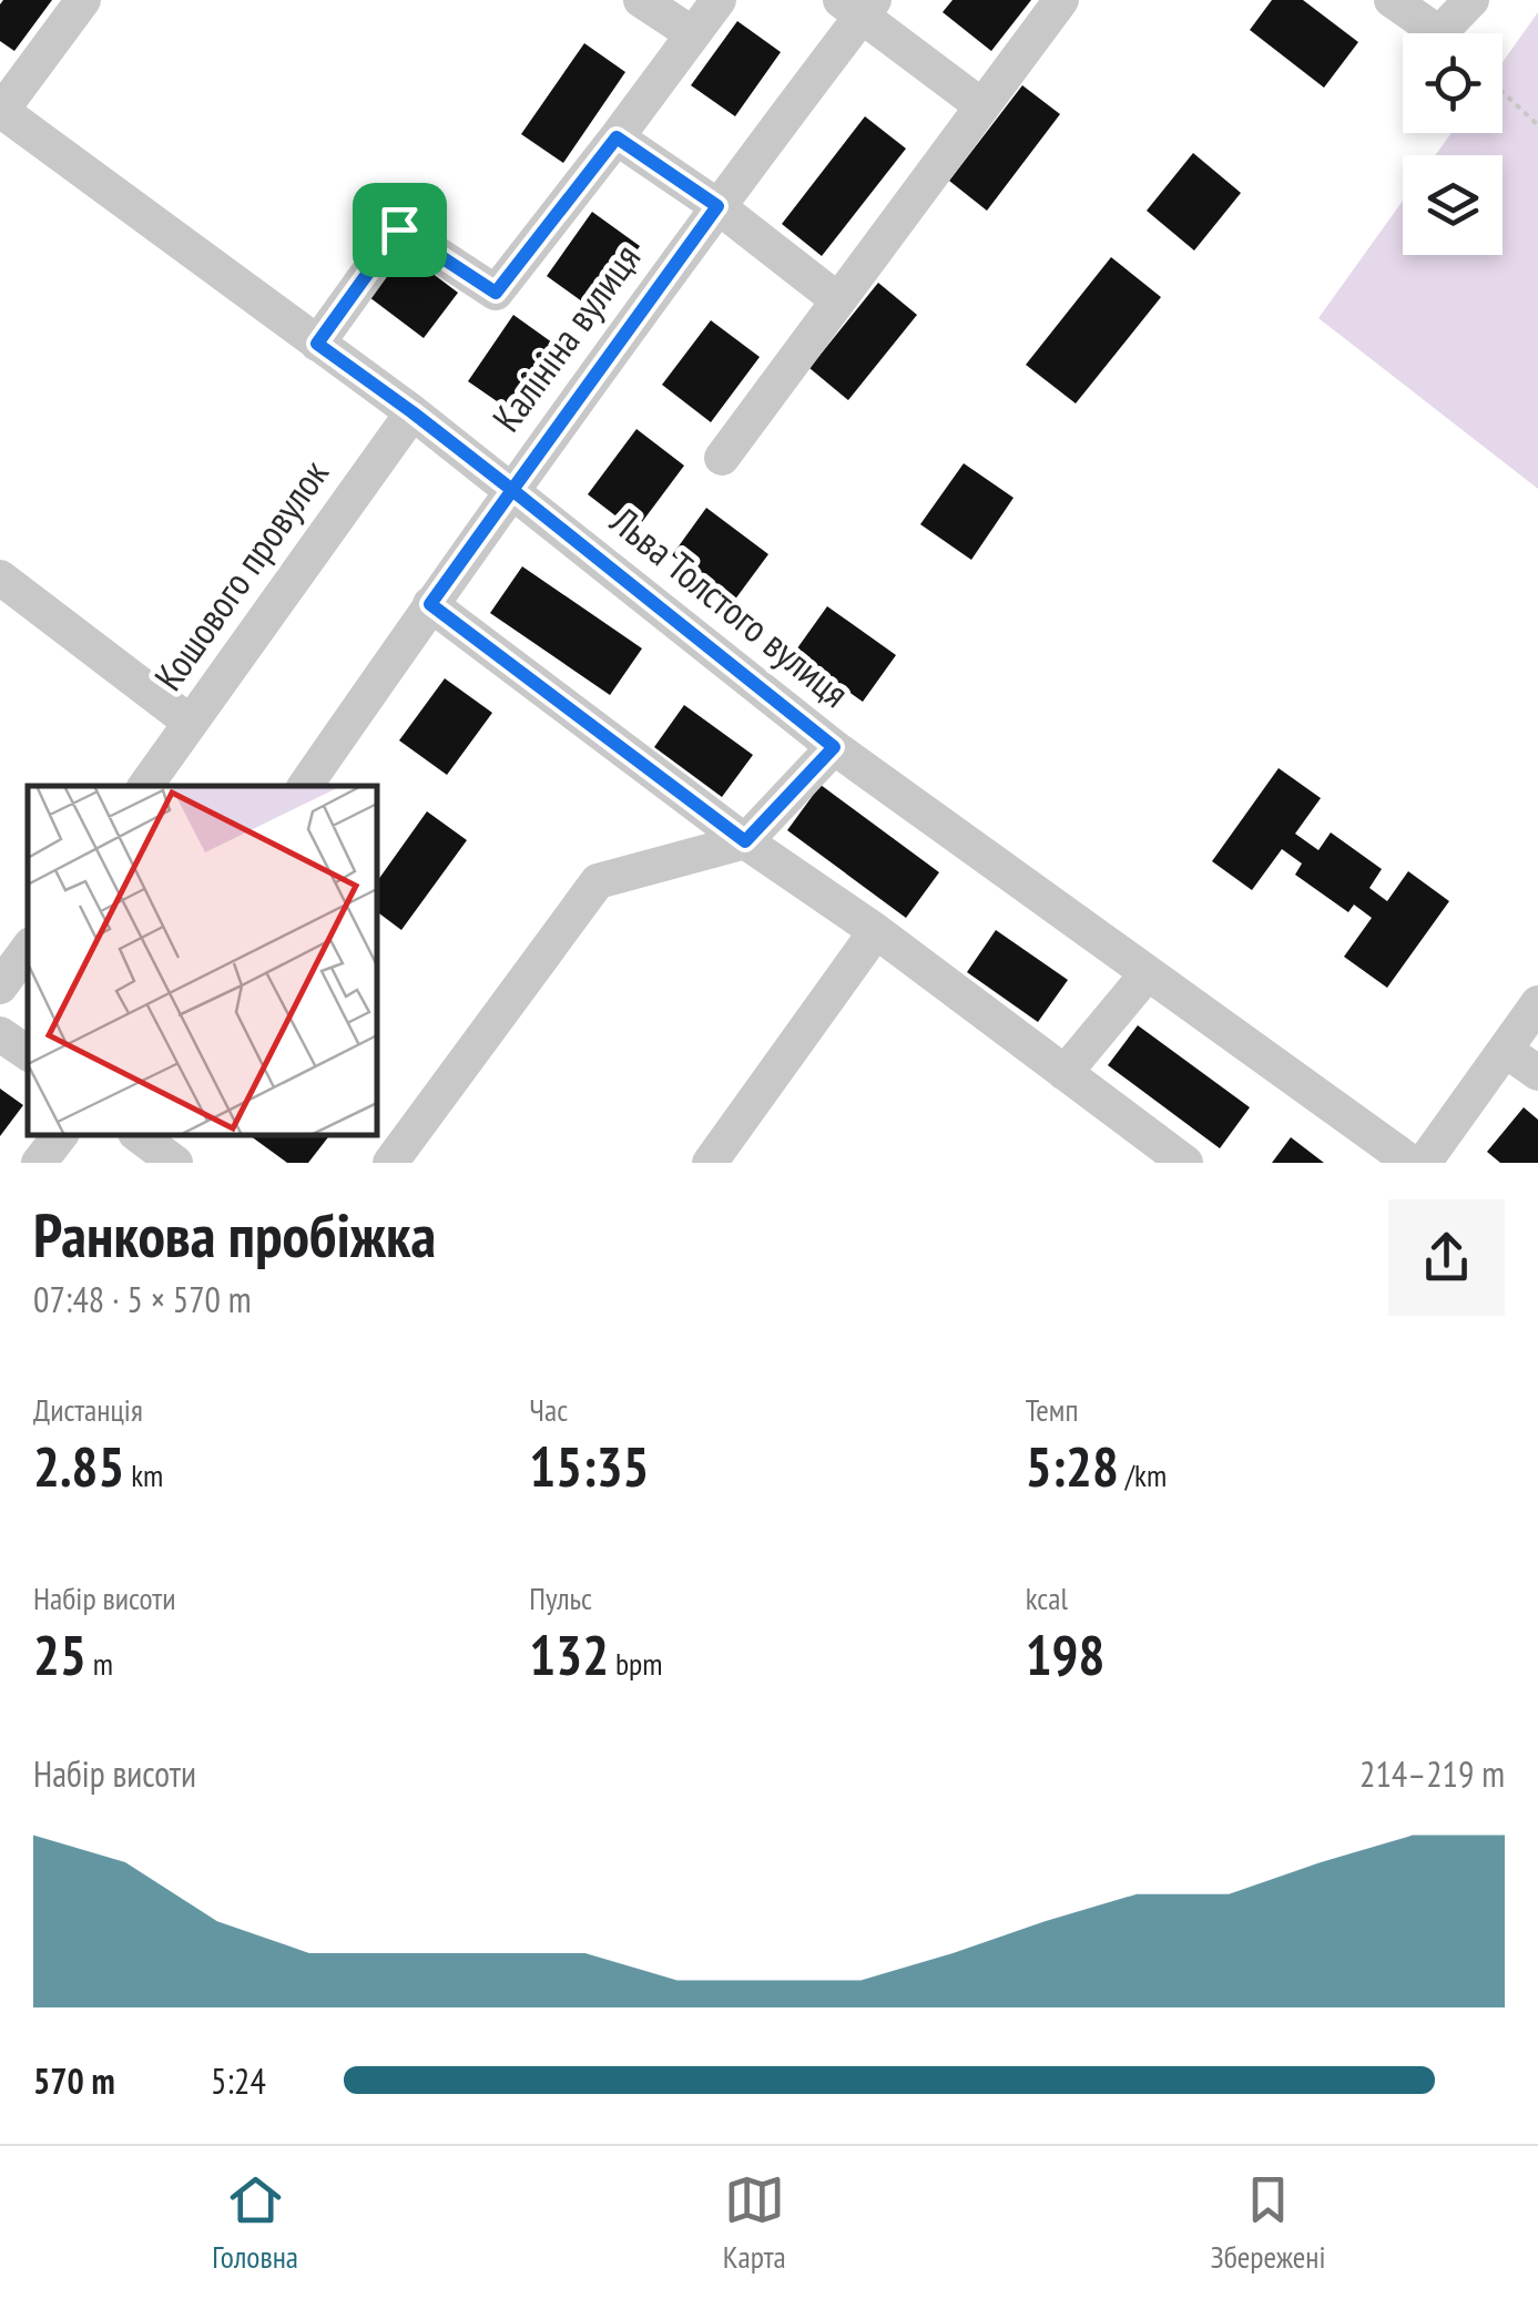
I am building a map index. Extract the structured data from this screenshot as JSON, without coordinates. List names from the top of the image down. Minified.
{"streets":{"street":["Калініна вулиця","Кошового провулок","Льва Толстого вулиця"]},"crossings":[["Калініна вулиця","Льва Толстого вулиця"],["Кошового провулок","Льва Толстого вулиця"]],"page":{"heading":["Ранкова пробіжка","07:48 · 5 × 570 m"],"stats":[["Дистанція","2.85 km"],["Час","15:35"],["Темп","5:28 /km"],["Набір висоти","25 m"],["Пульс","132 bpm"],["kcal","198"]],"chart":["Набір висоти","214–219 m"],"list":[{"name":"570 m","note":"5:24"}],"tabs":["Головна","Карта","Збережені"]}}
